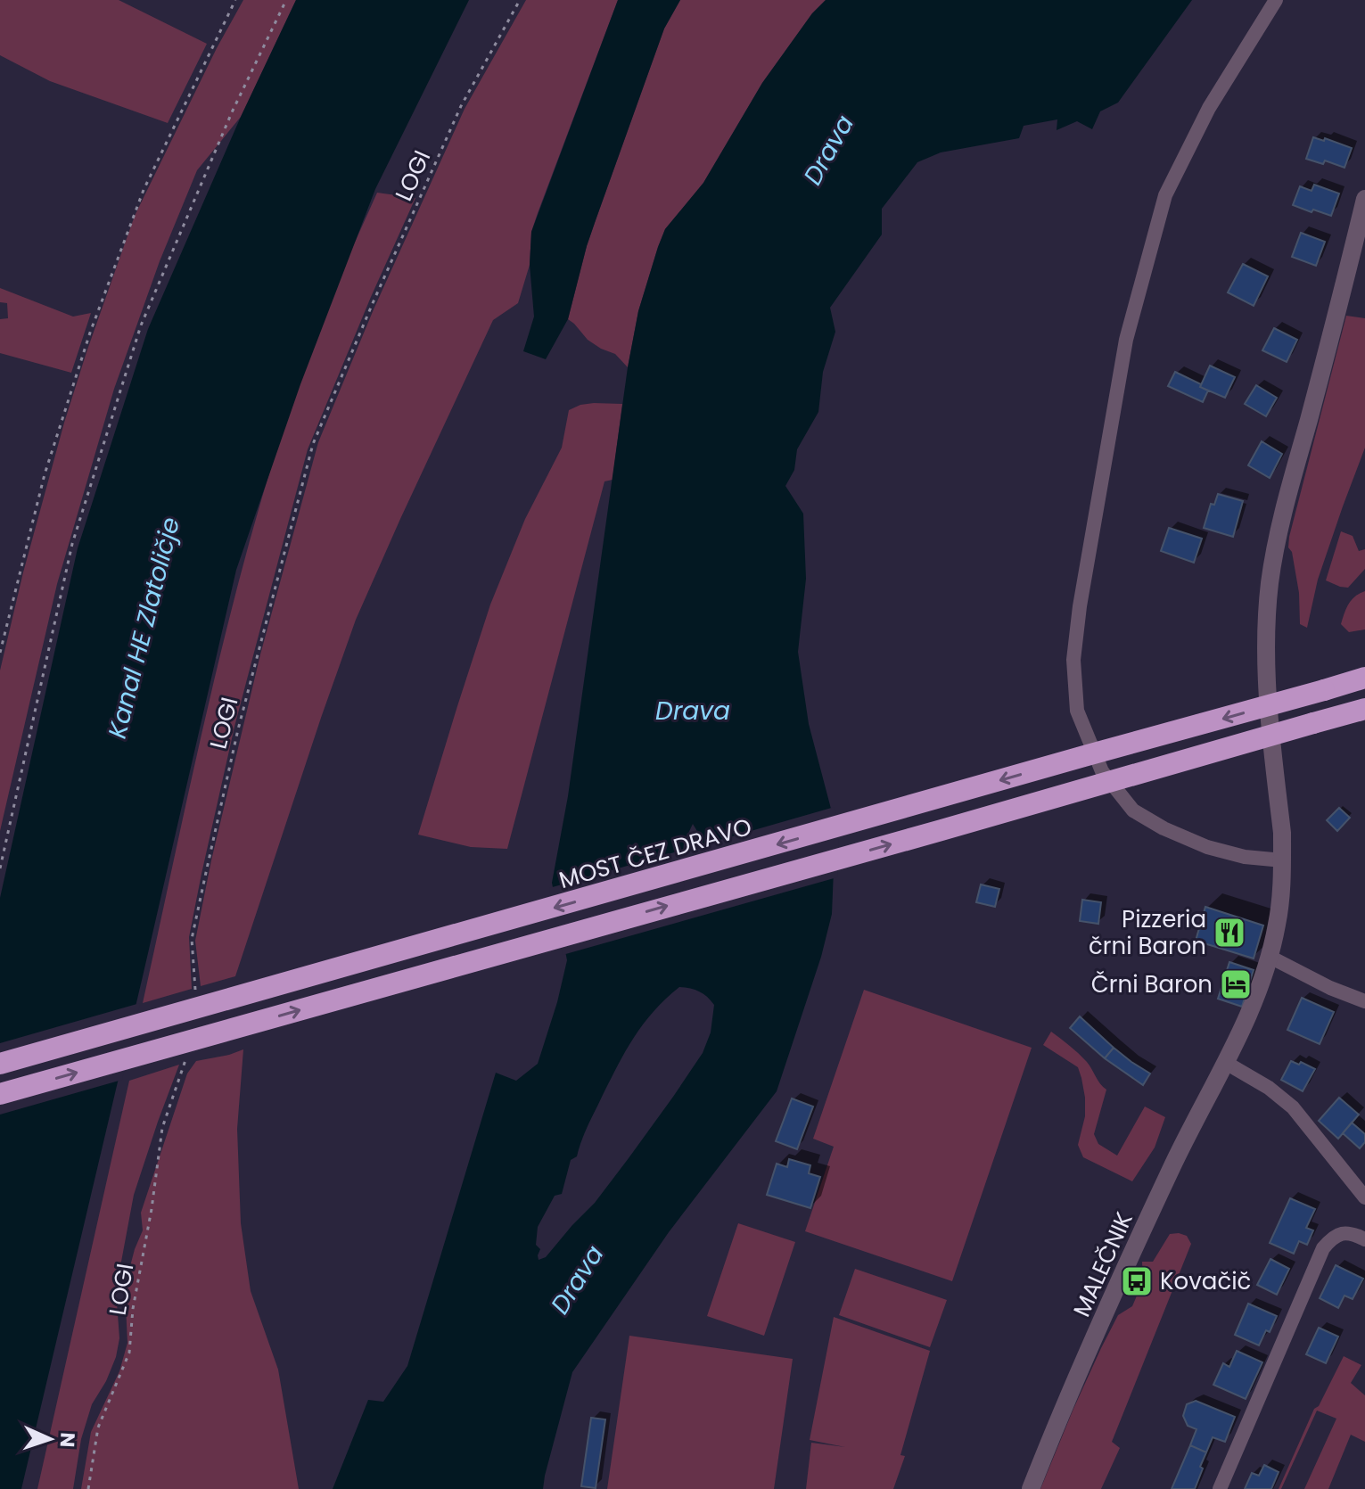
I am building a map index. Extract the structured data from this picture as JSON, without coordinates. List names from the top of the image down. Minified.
{"streets":{"highway":["MOST ČEZ DRAVO"],"street":["MALEČNIK"],"path":["LOGI"]},"water":["Drava","Kanal HE Zlatoličje"],"places":{"restaurant":["Pizzeria črni Baron"],"hotel":["Črni Baron"],"bus stop":["Kovačič"]},"north":"right"}
